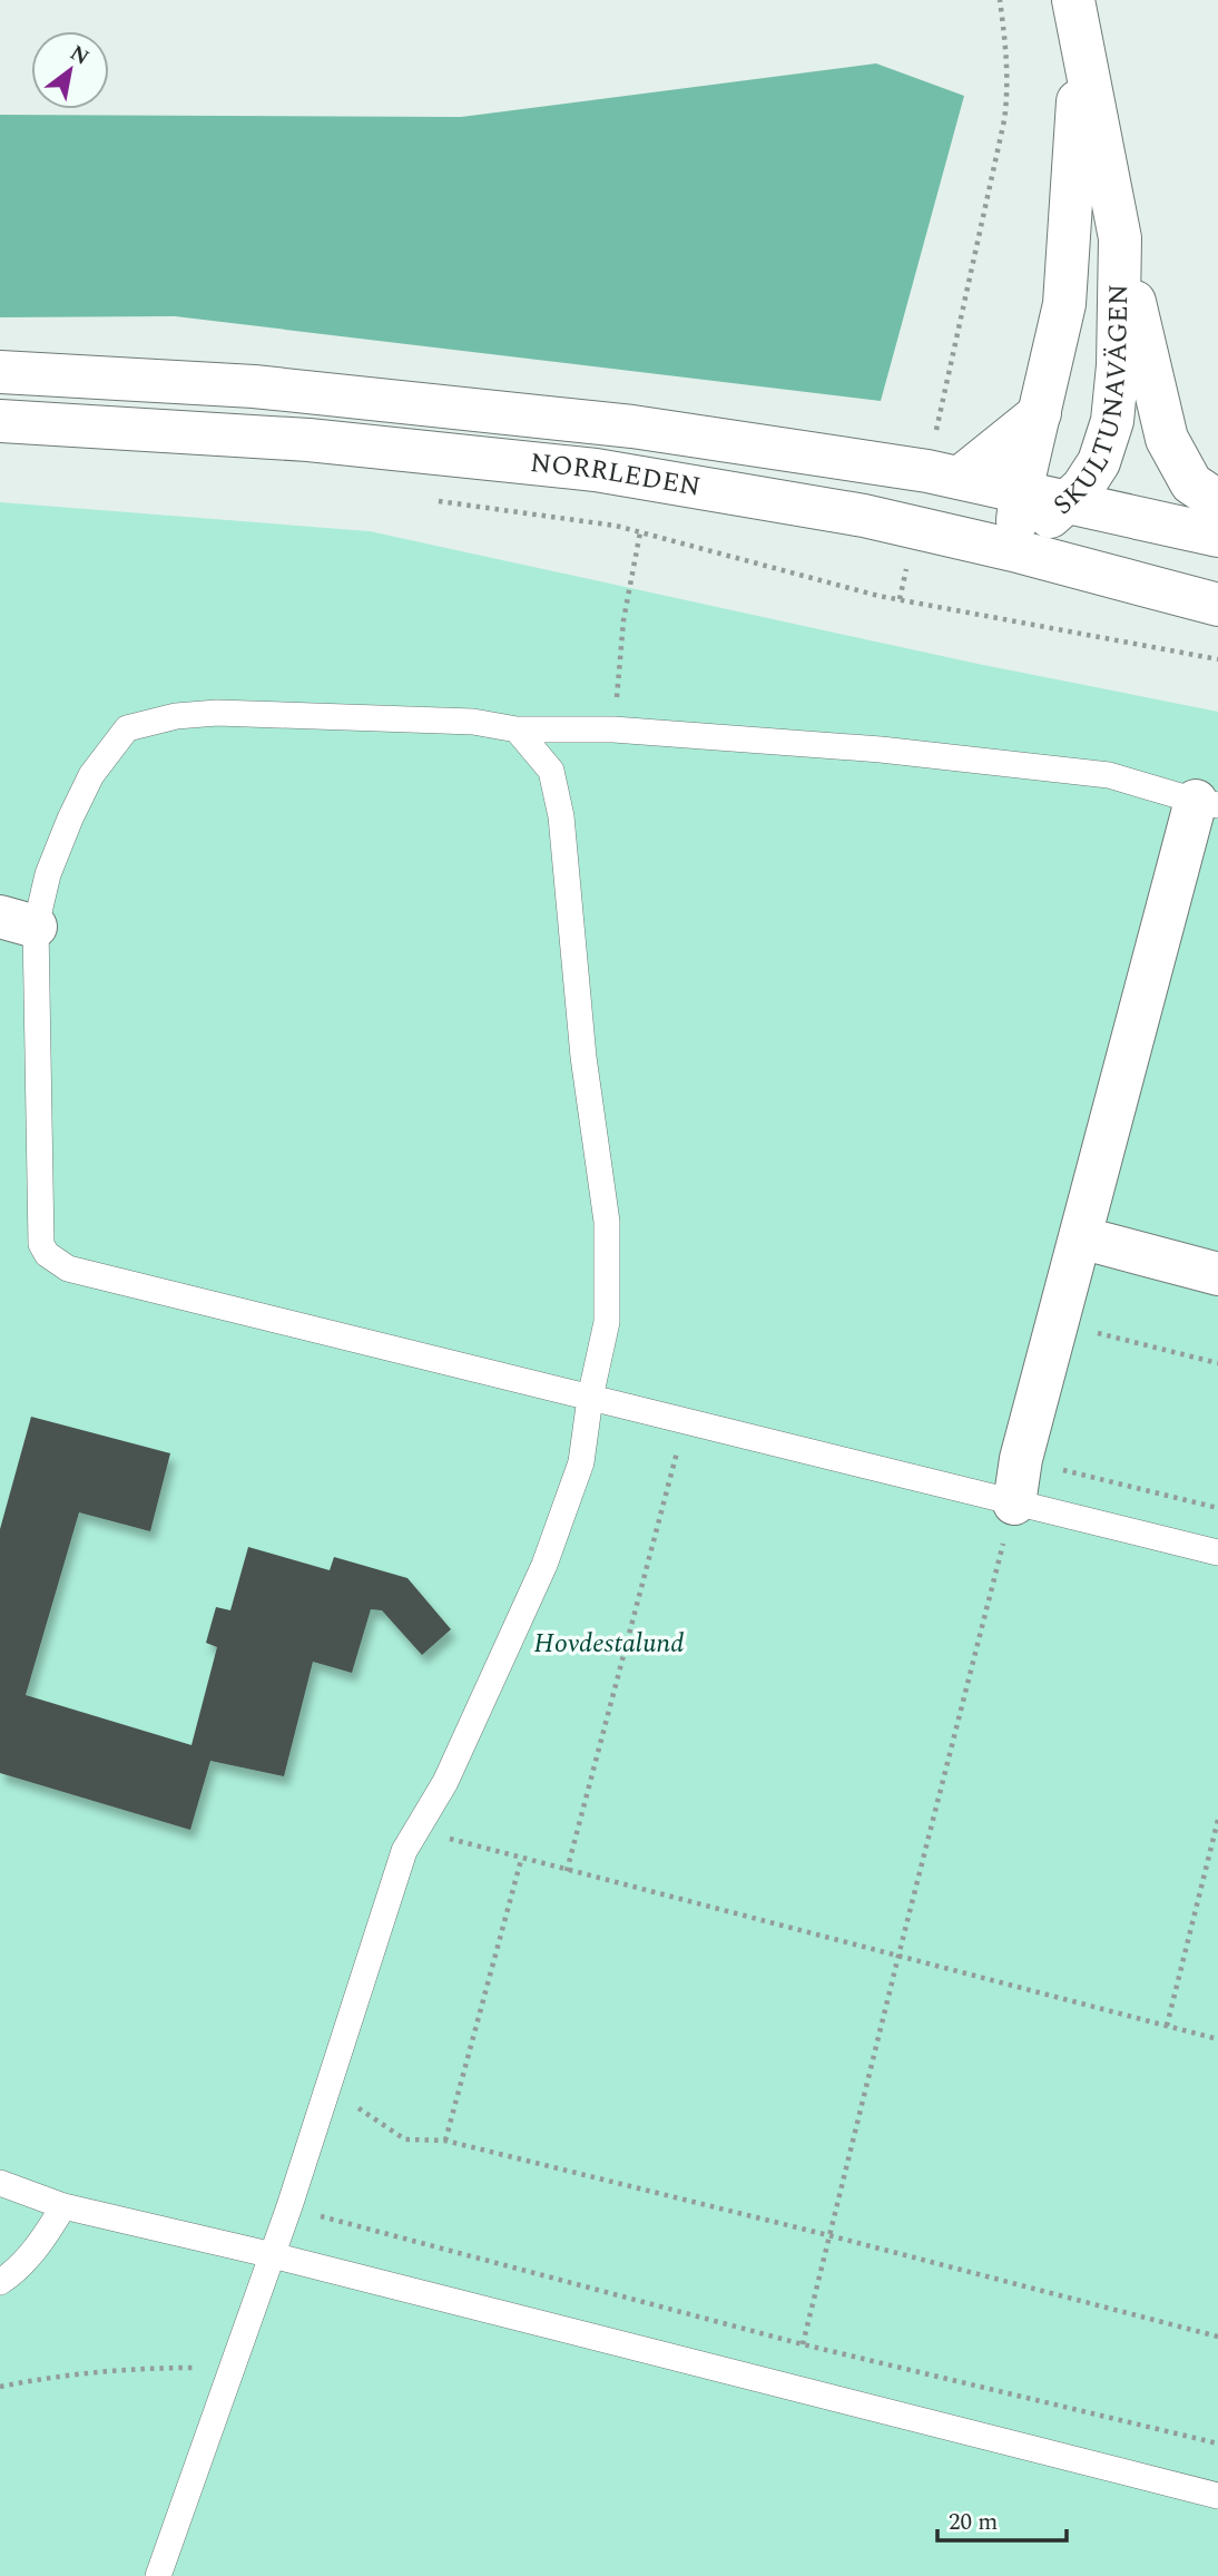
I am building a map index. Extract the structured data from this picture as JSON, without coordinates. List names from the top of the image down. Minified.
{"streets":{"main road":["SKULTUNAVÄGEN","NORRLEDEN"]},"crossings":[["SKULTUNAVÄGEN","NORRLEDEN"]],"parks":["Hovdestalund"],"scale_bar":"20 m","north":"top right"}
